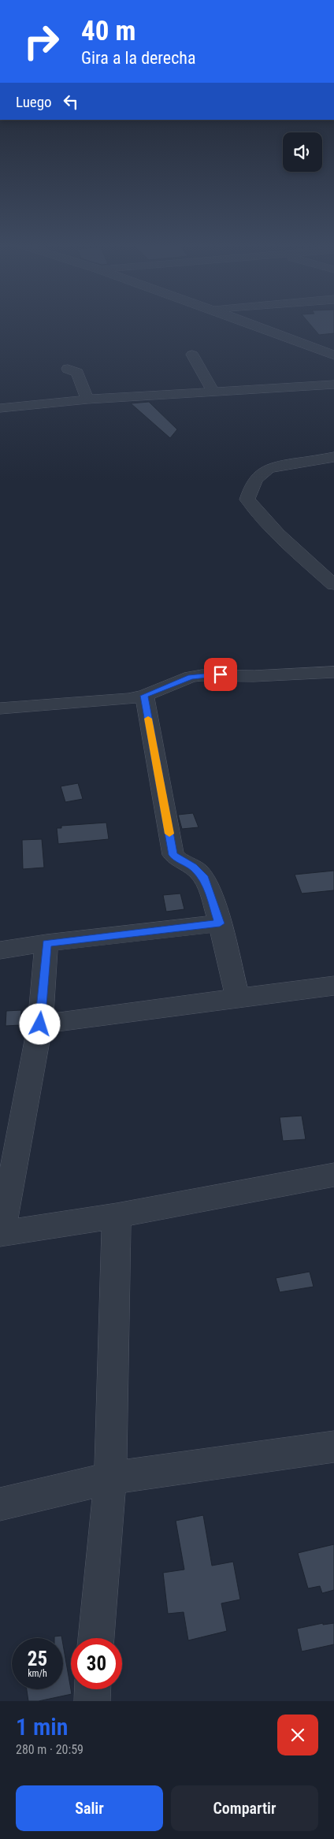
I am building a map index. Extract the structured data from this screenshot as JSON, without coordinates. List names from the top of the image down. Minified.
{"page":{"turn":["40 m","Gira a la derecha"],"then":"Luego","speed":"25 km/h","limit":"30","heading":["1 min","280 m · 20:59"],"buttons":["Salir","Compartir"]}}
